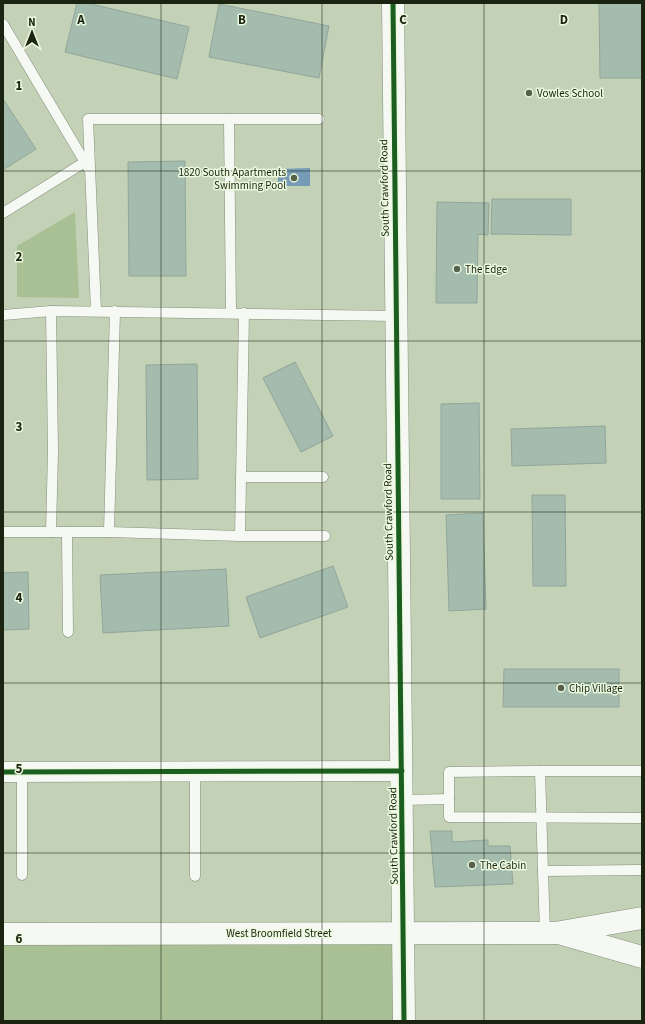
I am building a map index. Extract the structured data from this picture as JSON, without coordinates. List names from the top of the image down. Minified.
{"streets":{"street":["South Crawford Road","West Broomfield Street"]},"crossings":[["South Crawford Road","West Broomfield Street"]],"places":["Vowles School","1820 South Apartments Swimming Pool","The Edge","Chip Village","The Cabin"],"north":"top","grid":{"columns":["A","B","C","D"],"rows":["1","2","3","4","5","6"]}}
